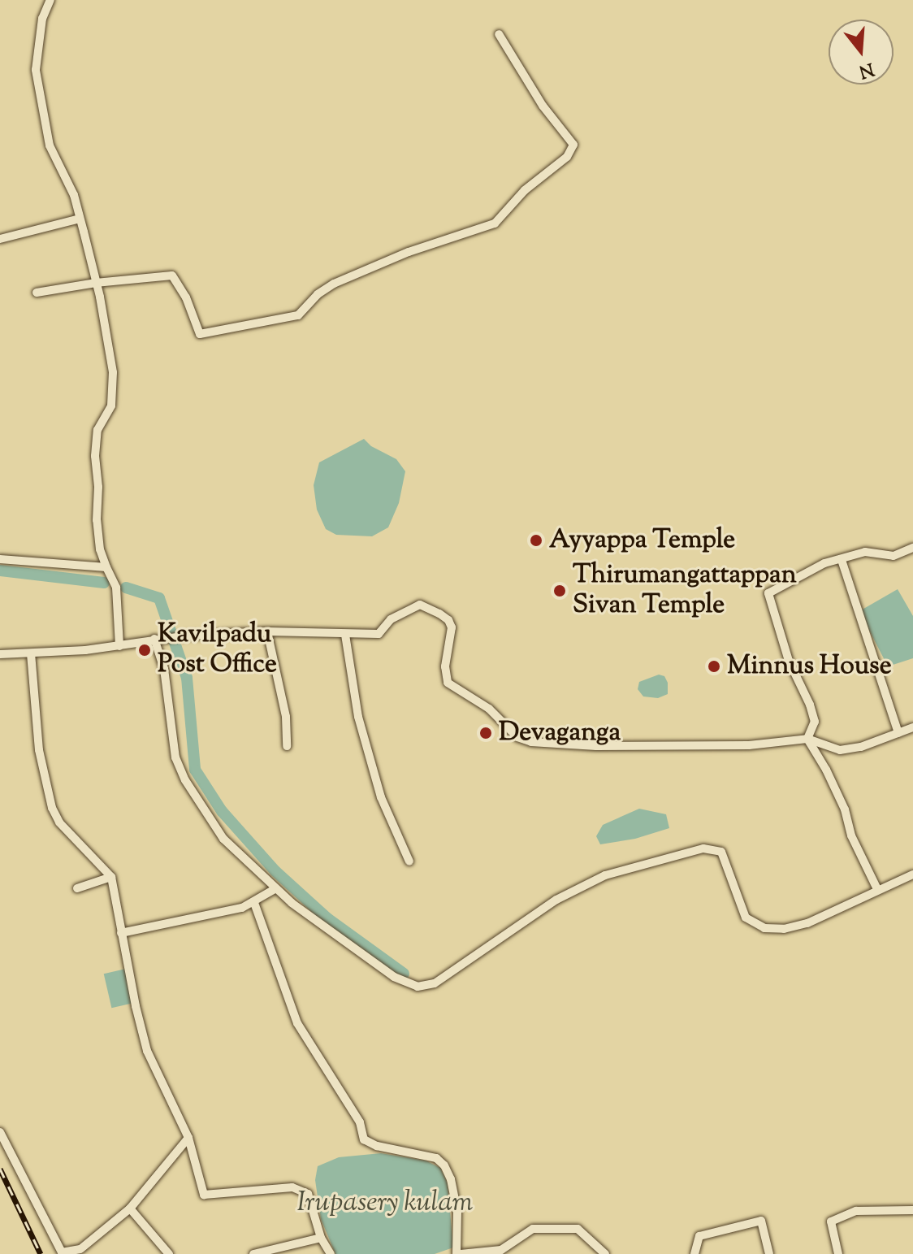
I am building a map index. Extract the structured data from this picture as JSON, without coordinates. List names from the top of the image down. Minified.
{"water":["Irupasery kulam"],"places":["Ayyappa Temple","Thirumangattappan Sivan Temple","Kavilpadu Post Office","Minnus House","Devaganga"],"north":"bottom"}
